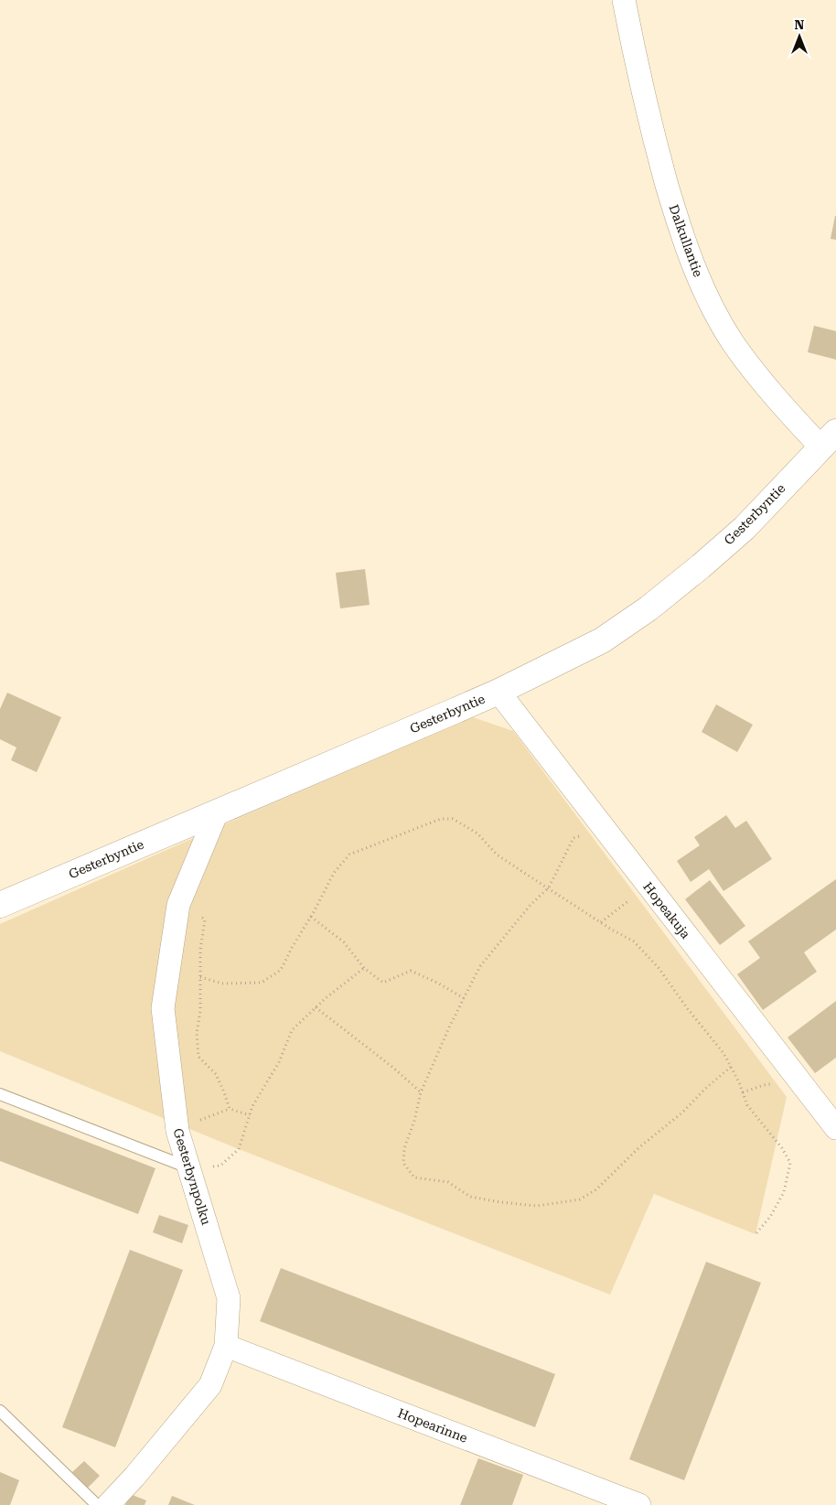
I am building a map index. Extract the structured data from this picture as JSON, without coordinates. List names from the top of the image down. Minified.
{"streets":{"street":["Dalkullantie","Gesterbyntie","Hopeakuja","Gesterbynpolku","Hopearinne"]},"crossings":[["Dalkullantie","Gesterbyntie"],["Gesterbyntie","Hopeakuja"],["Gesterbyntie","Gesterbynpolku"],["Gesterbynpolku","Hopearinne"]],"north":"top"}
